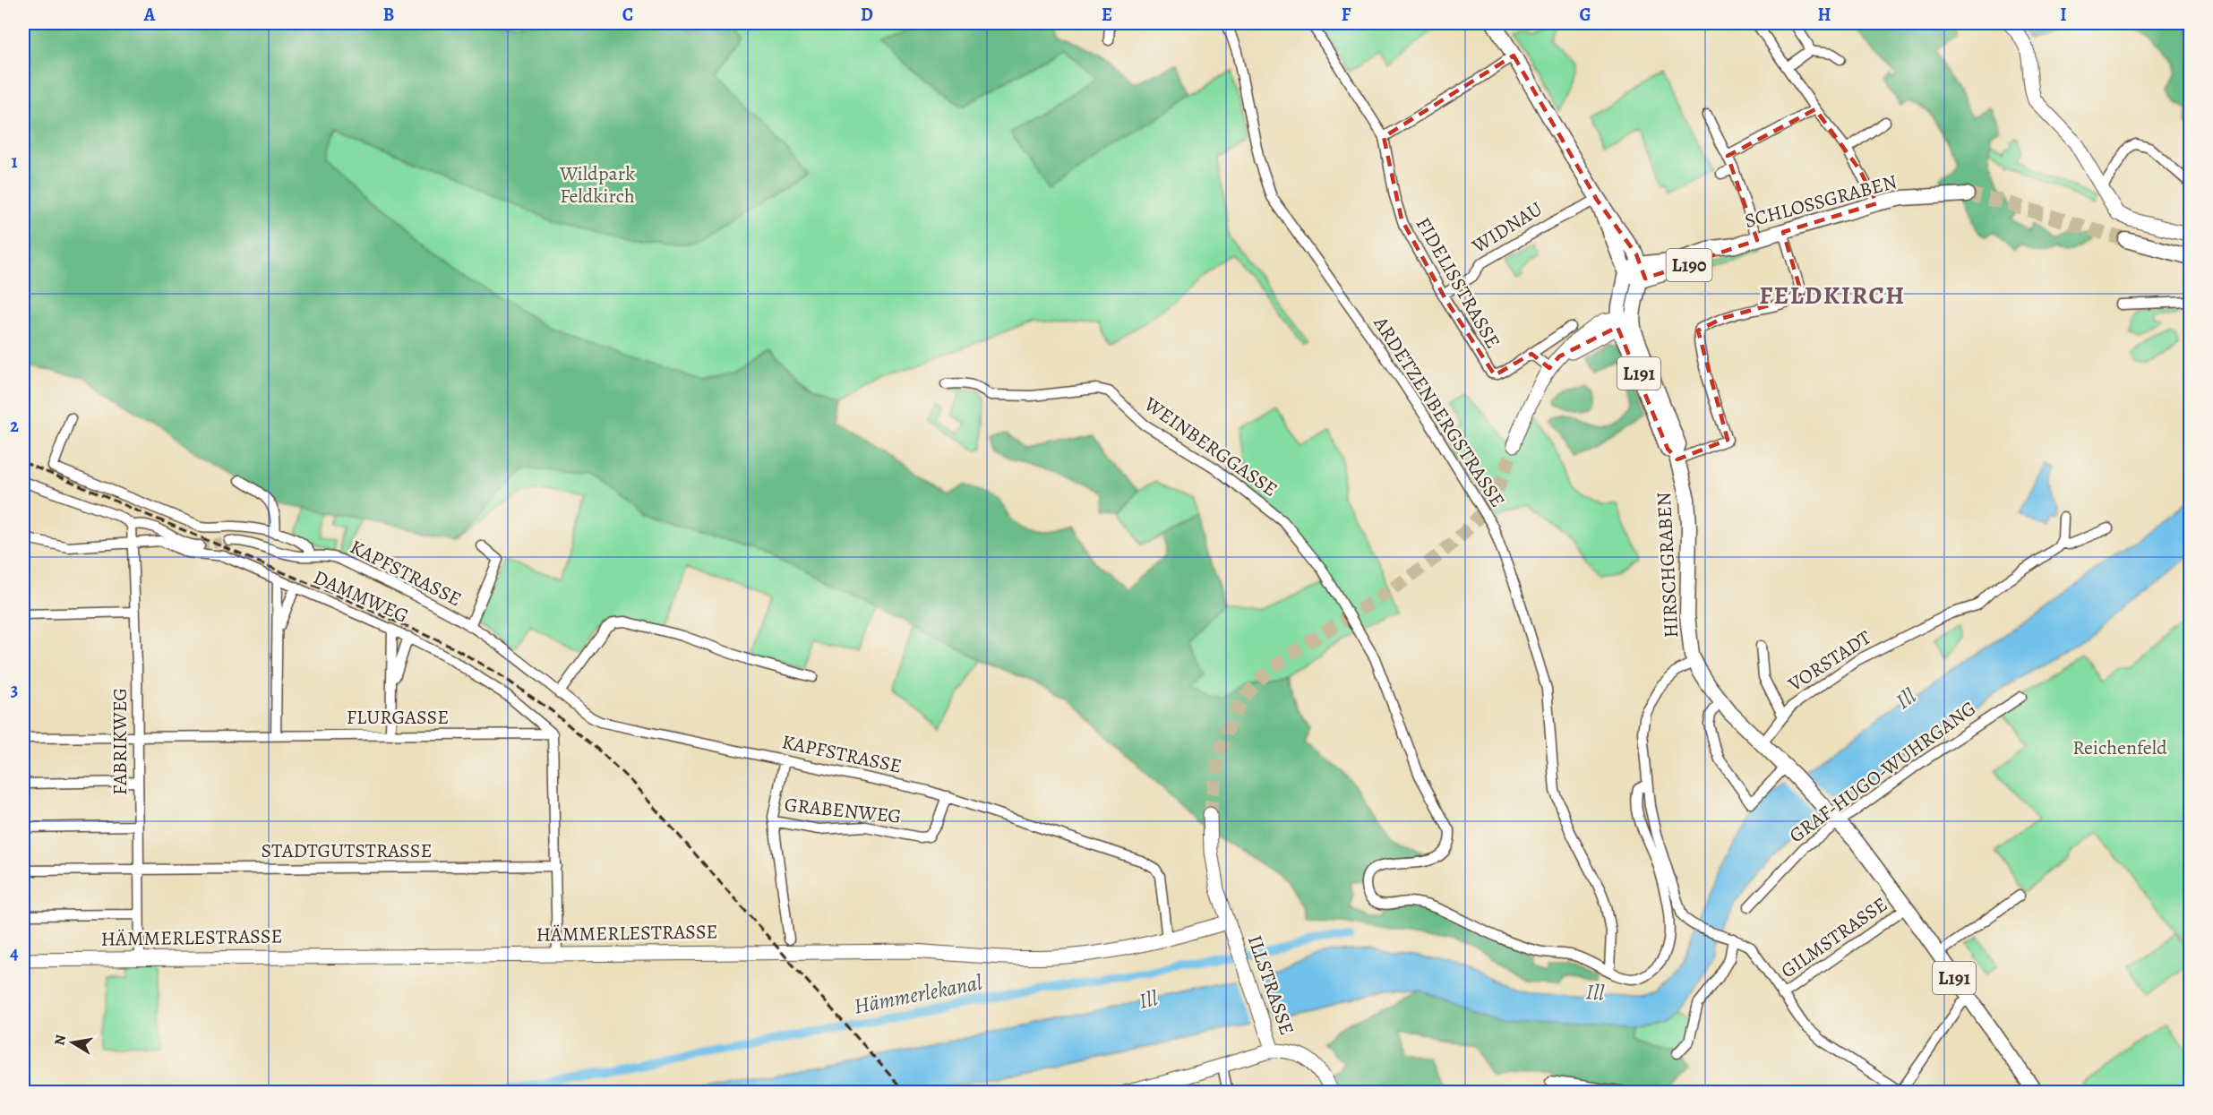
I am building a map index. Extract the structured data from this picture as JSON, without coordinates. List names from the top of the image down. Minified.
{"streets":{"main road":["SCHLOSSGRABEN","L190","L191","HIRSCHGRABEN"],"street":["WIDNAU","FIDELISSTRASSE","ARDETZENBERGSTRASSE","WEINBERGGASSE","KAPFSTRASSE","DAMMWEG","VORSTADT","FLURGASSE","FABRIKWEG","GRAF-HUGO-WUHRGANG","GRABENWEG","STADTGUTSTRASSE","HÄMMERLESTRASSE","GILMSTRASSE","ILLSTRASSE"]},"crossings":[["SCHLOSSGRABEN","L190"],["WIDNAU","L190"],["WIDNAU","FIDELISSTRASSE"],["L190","HIRSCHGRABEN"],["L191","HIRSCHGRABEN"],["L191","GRAF-HUGO-WUHRGANG"],["L191","GILMSTRASSE"],["ARDETZENBERGSTRASSE","WEINBERGGASSE"],["HIRSCHGRABEN","VORSTADT"],["KAPFSTRASSE","GRABENWEG"],["KAPFSTRASSE","HÄMMERLESTRASSE"],["DAMMWEG","FLURGASSE"],["DAMMWEG","FABRIKWEG"],["FLURGASSE","FABRIKWEG"],["FABRIKWEG","STADTGUTSTRASSE"],["FABRIKWEG","HÄMMERLESTRASSE"],["HÄMMERLESTRASSE","ILLSTRASSE"]],"districts":["FELDKIRCH"],"water":["Ill","Hämmerlekanal"],"parks":["Wildpark Feldkirch","Reichenfeld"],"north":"left","grid":{"columns":["A","B","C","D","E","F","G","H","I"],"rows":["1","2","3","4"]}}
